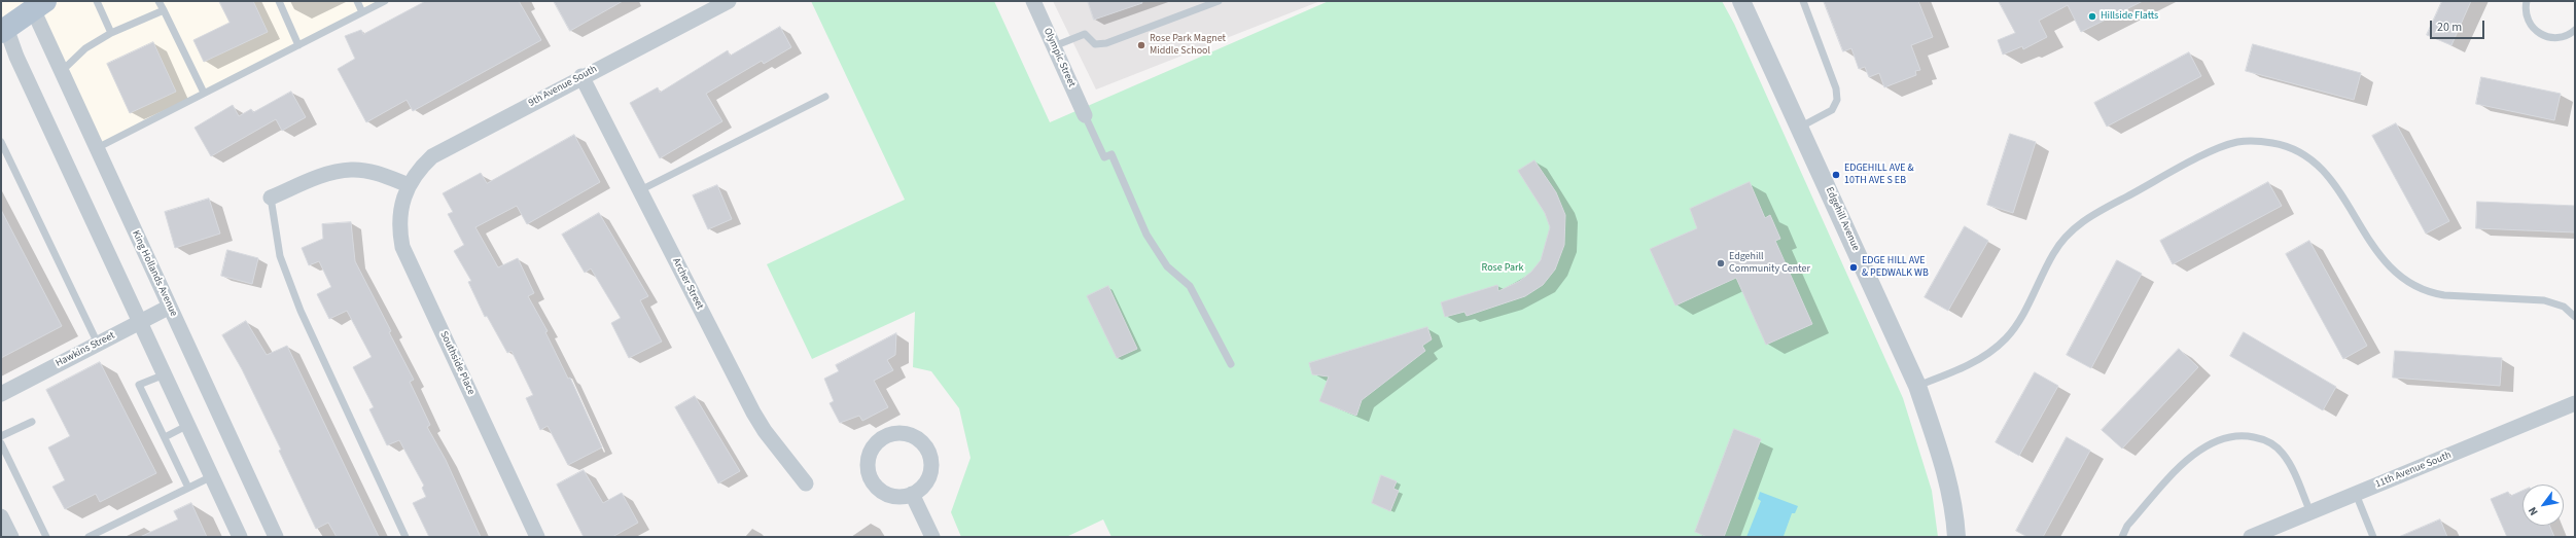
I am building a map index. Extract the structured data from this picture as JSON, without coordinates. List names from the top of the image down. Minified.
{"streets":{"street":["Olympic Street","9th Avenue South","Edgehill Avenue","King Hollands Avenue","Archer Street","Hawkins Street","Southside Place","11th Avenue South"]},"crossings":[["9th Avenue South","Archer Street"],["9th Avenue South","Southside Place"],["King Hollands Avenue","Hawkins Street"]],"parks":["Rose Park"],"places":["Hillside Flatts","Rose Park Magnet Middle School","EDGEHILL AVE & 10TH AVE S EB","Edgehill Community Center","EDGE HILL AVE & PEDWALK WB"],"scale_bar":"20 m","north":"bottom left"}
